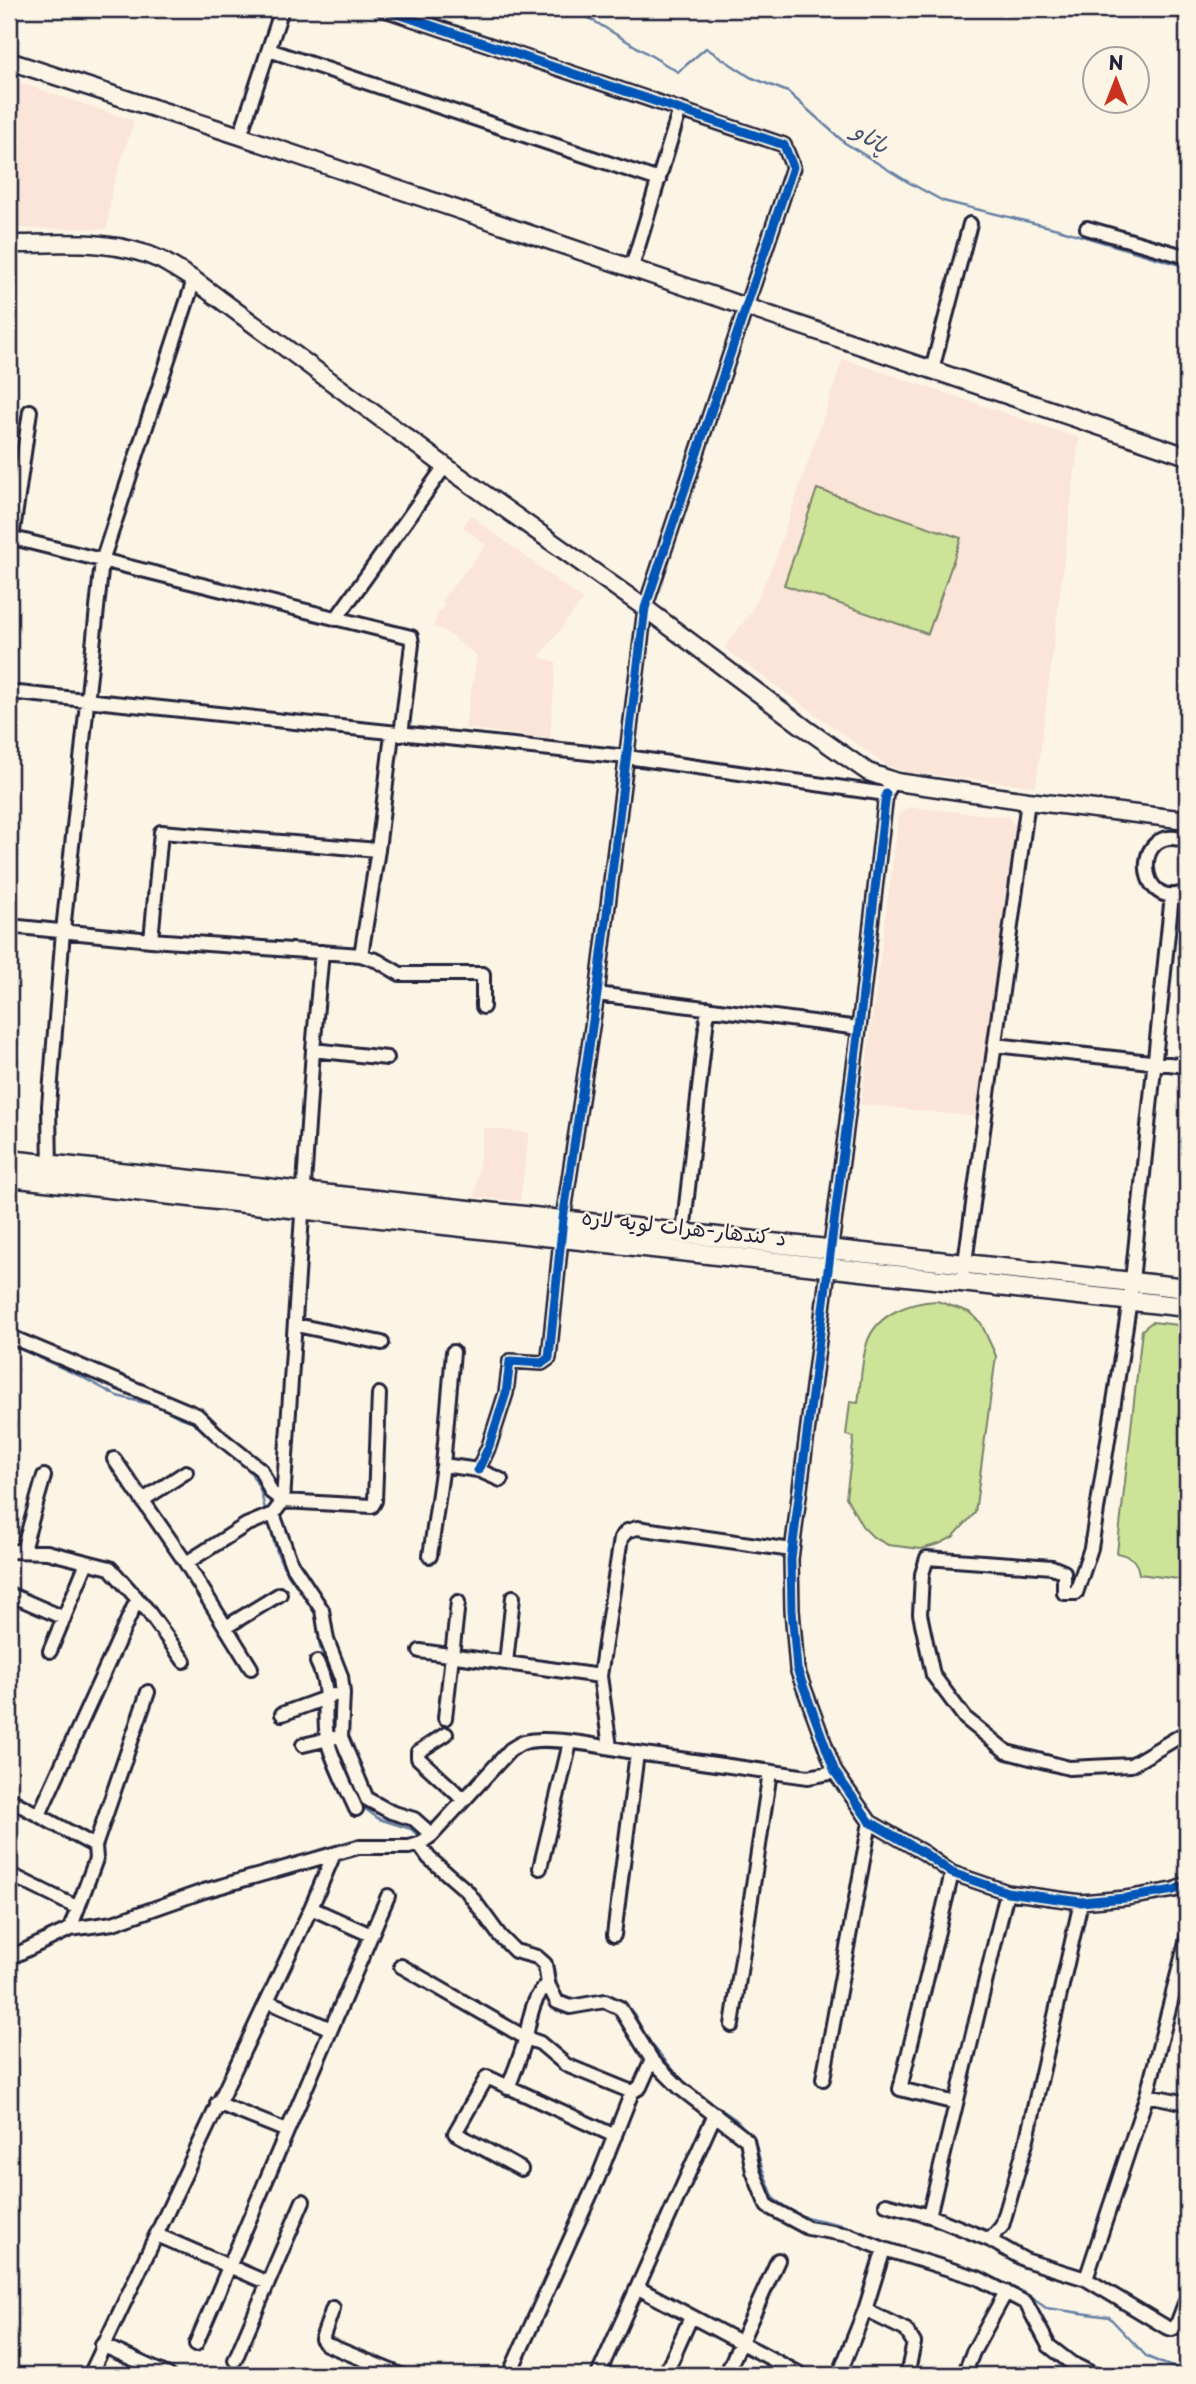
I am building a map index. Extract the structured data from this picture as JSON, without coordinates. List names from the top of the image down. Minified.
{"streets":{"highway":["د کندهار-هرات لويه لاره"]},"water":["پاتاو"],"north":"top"}
